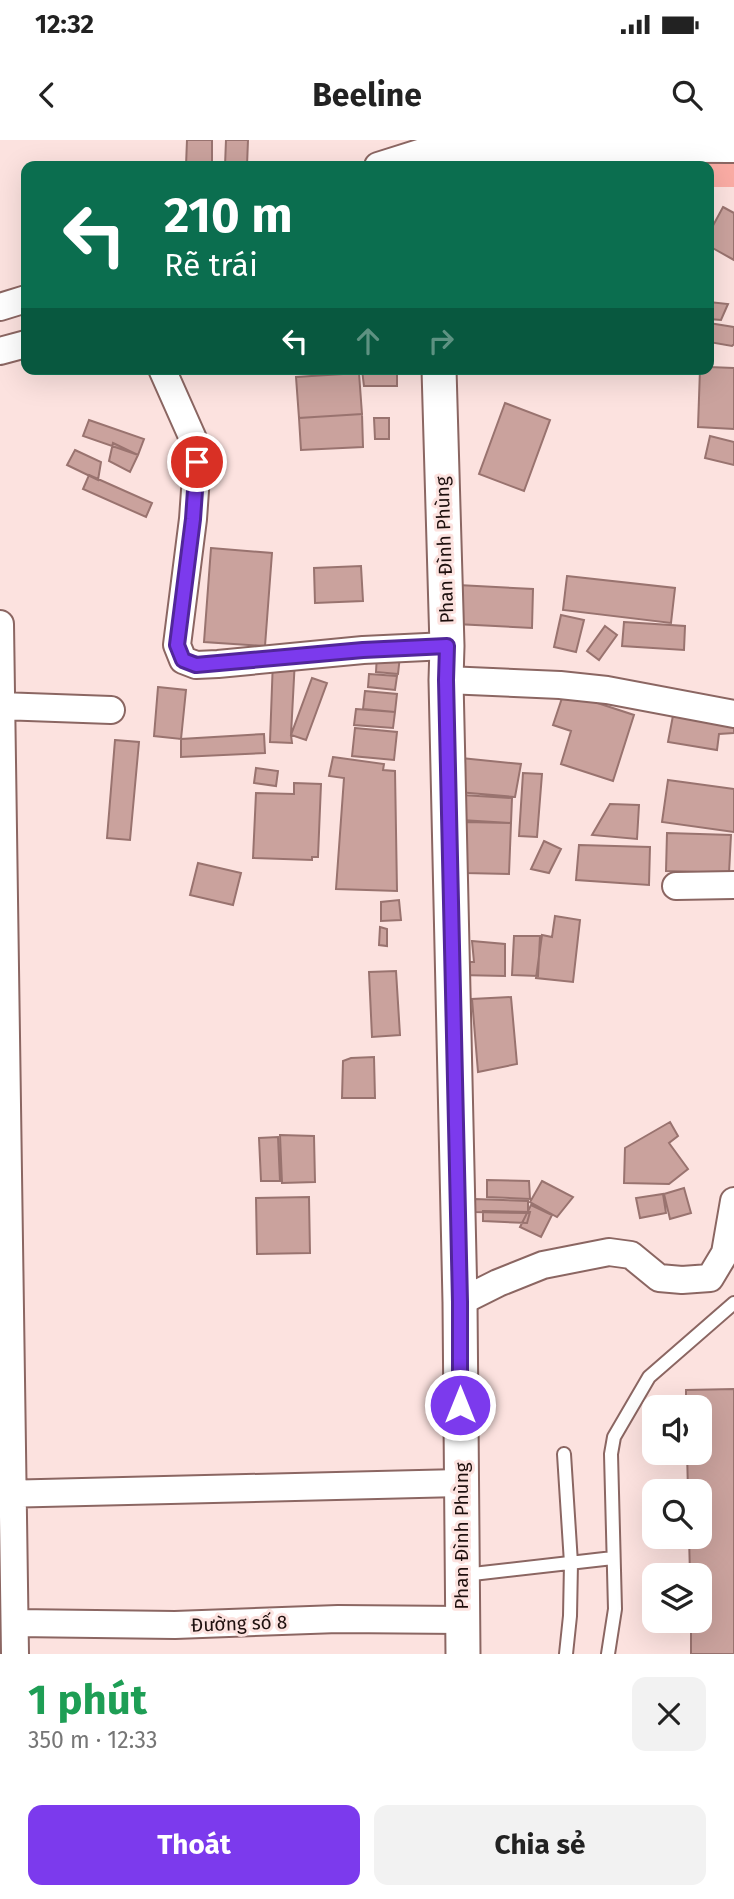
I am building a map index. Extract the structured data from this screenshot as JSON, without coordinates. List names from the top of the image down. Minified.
{"streets":{"street":["Phan Đình Phùng","Đường số 8"]},"crossings":[["Phan Đình Phùng","Đường số 8"]],"page":{"status":"12:32","header":"Beeline","turn":["210 m","Rẽ trái"],"heading":["1 phút","350 m · 12:33"],"buttons":["Thoát","Chia sẻ"]}}
